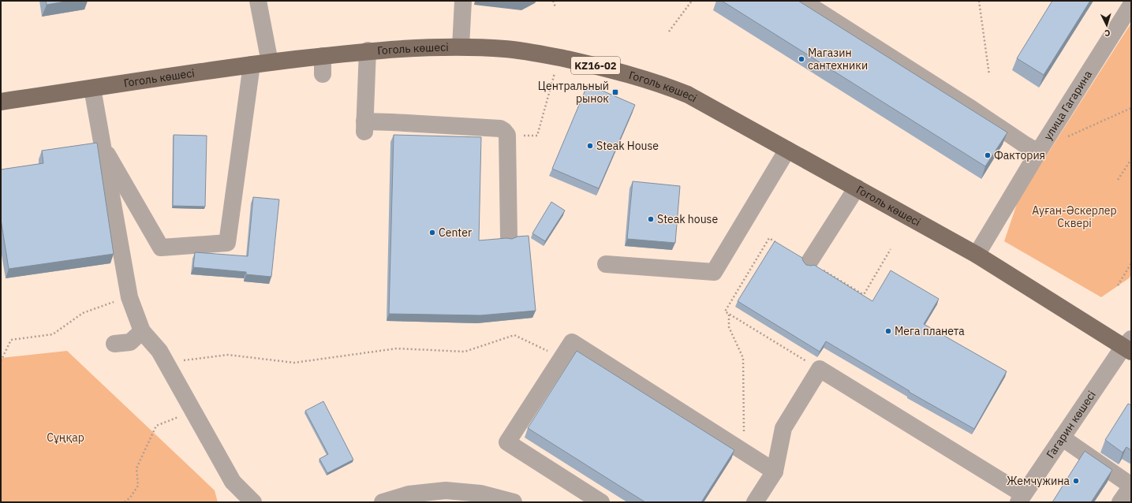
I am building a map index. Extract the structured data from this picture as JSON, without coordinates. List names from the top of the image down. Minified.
{"streets":{"main road":["Гоголь көшесі","KZ16-02"],"street":["улица Гагарина","Гагарин көшесі"]},"crossings":[["Гоголь көшесі","улица Гагарина"],["Гоголь көшесі","Гагарин көшесі"]],"parks":["Ауған-Әскерлер Сквері","Сұңқар"],"places":{"other":["Магазин сантехники","Steak House","Фактория","Steak house","Center","Мега планета","Жемчужина"],"transit":["Центральный рынок"]},"north":"bottom"}
